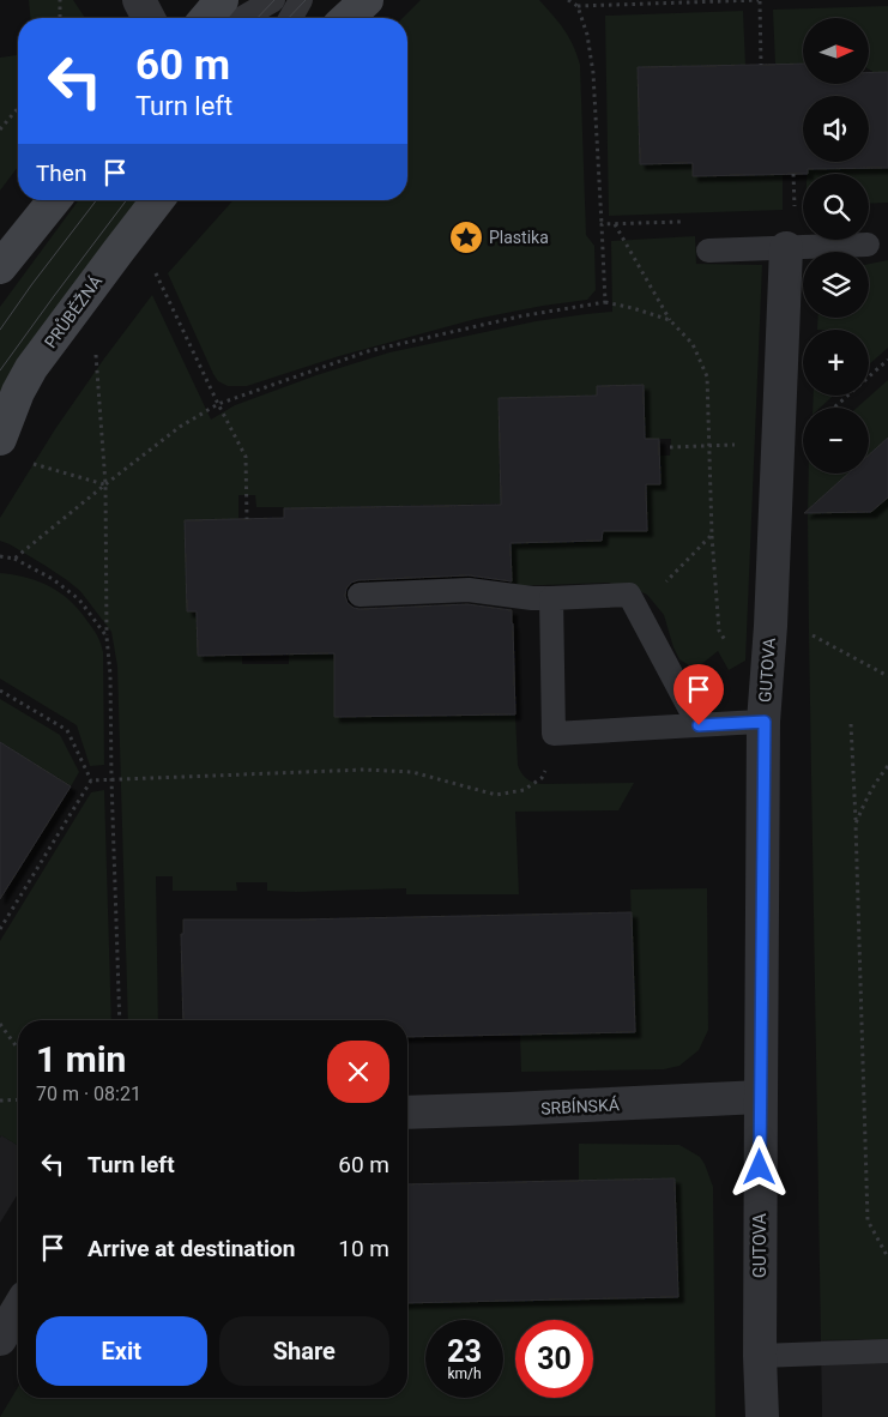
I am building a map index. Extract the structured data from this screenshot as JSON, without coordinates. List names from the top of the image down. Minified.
{"streets":{"main road":["PRŮBĚŽNÁ"],"street":["GUTOVA","SRBÍNSKÁ"]},"crossings":[["GUTOVA","SRBÍNSKÁ"]],"places":{"place":["Plastika"]},"north":"right","page":{"map_buttons":["+","−"],"turn":["60 m","Turn left"],"then":"Then","heading":["1 min","70 m · 08:21"],"list":[{"name":"Turn left","value":"60 m"},{"name":"Arrive at destination","value":"10 m"}],"buttons":["Exit","Share"],"speed":"23 km/h","limit":"30"}}
